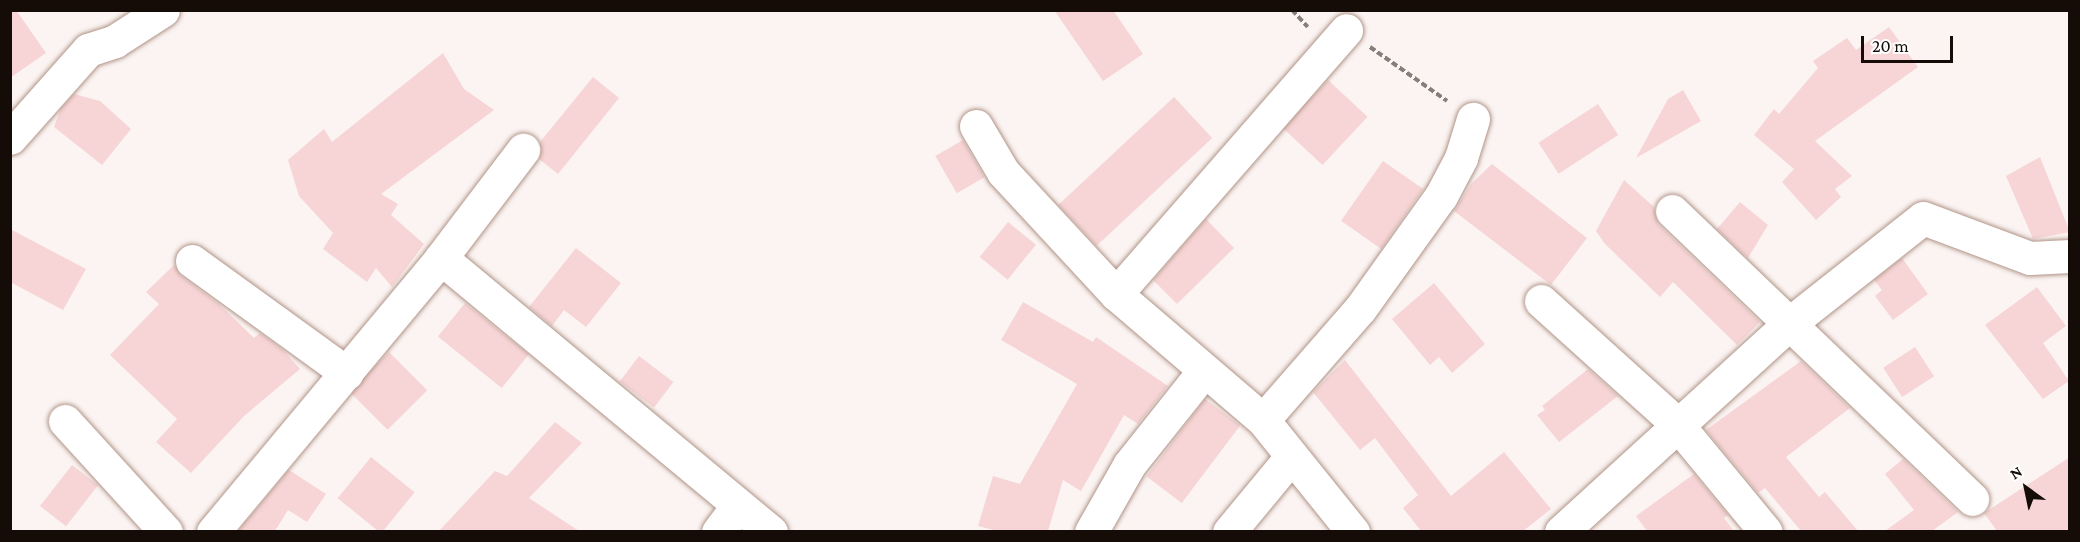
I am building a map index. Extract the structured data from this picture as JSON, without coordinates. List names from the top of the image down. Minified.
{"scale_bar":"20 m","north":"top left"}
